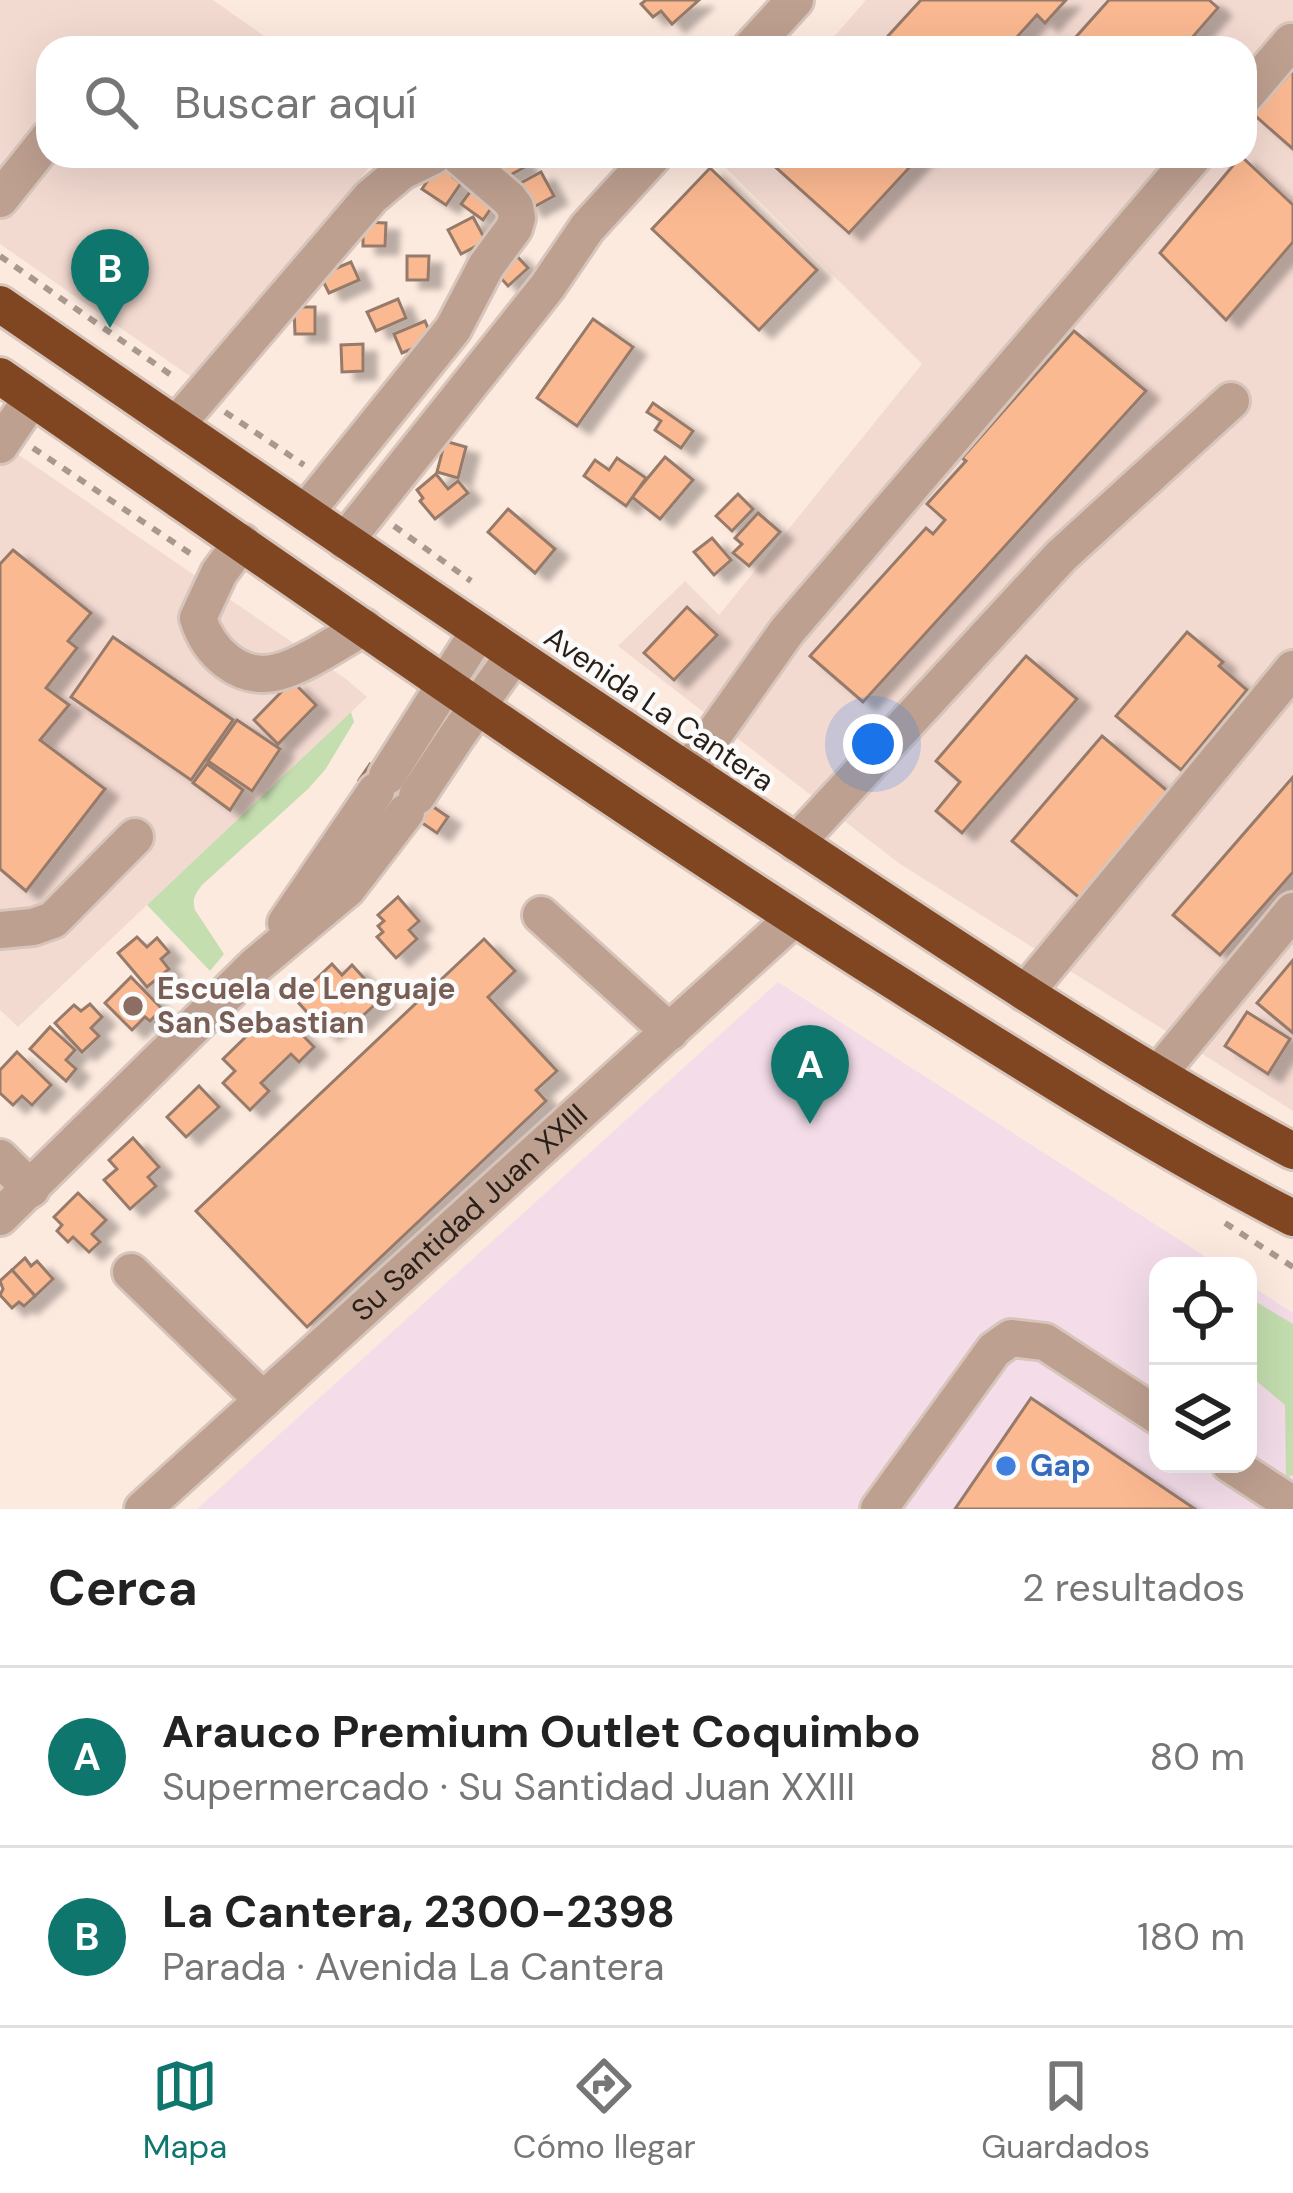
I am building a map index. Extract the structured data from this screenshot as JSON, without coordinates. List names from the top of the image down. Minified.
{"streets":{"highway":["Avenida La Cantera"],"street":["Su Santidad Juan XXIII"]},"places":["Escuela de Lenguaje San Sebastian","Gap"],"page":{"search":"Buscar aquí","pins":["B","A"],"heading":["Cerca","2 resultados"],"list":[{"mark":"A","name":"Arauco Premium Outlet Coquimbo","note":"Supermercado · Su Santidad Juan XXIII","value":"80 m"},{"mark":"B","name":"La Cantera, 2300-2398","note":"Parada · Avenida La Cantera","value":"180 m"}],"nav":["Mapa","Cómo llegar","Guardados"]}}
